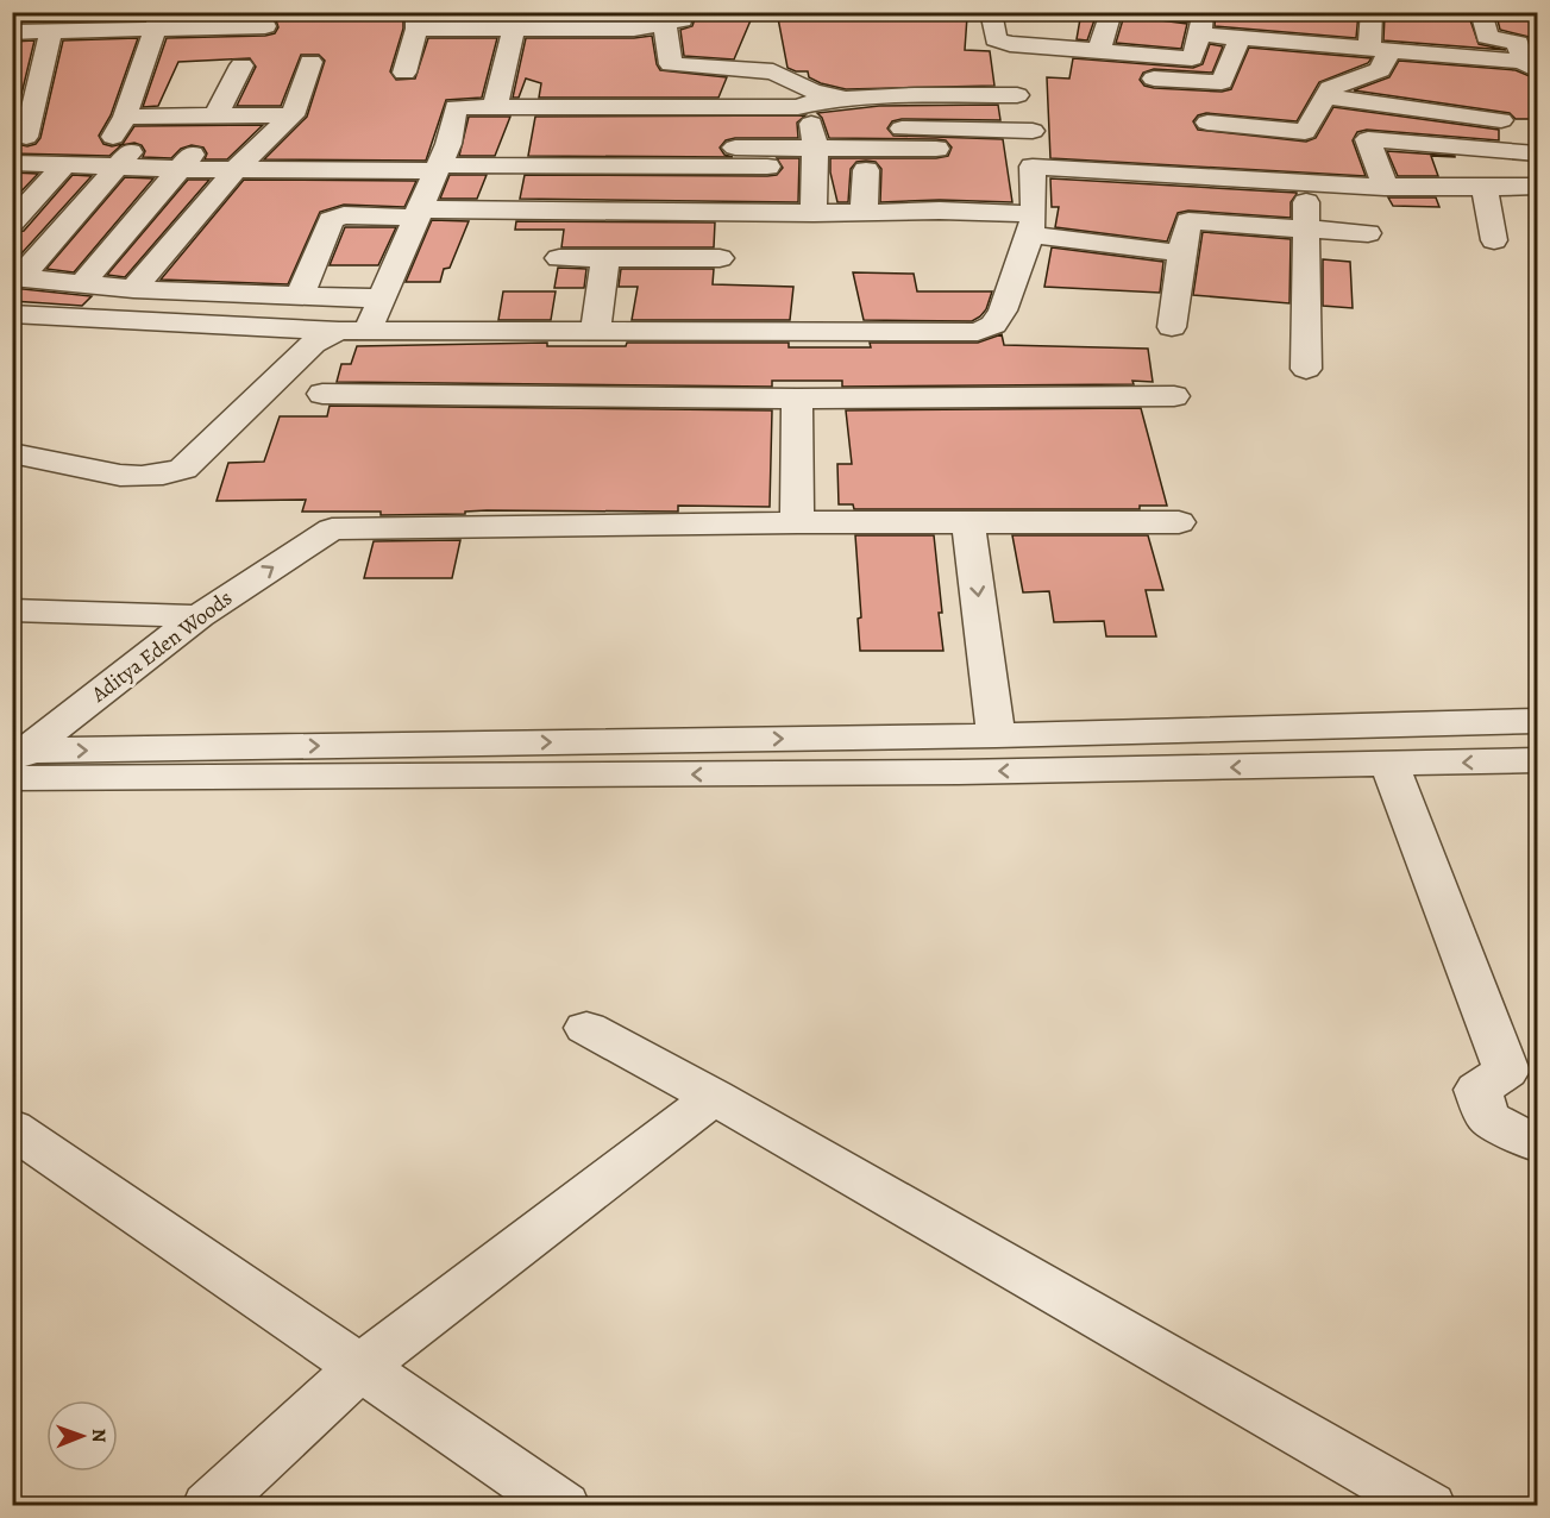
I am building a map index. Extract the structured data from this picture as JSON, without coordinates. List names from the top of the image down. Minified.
{"streets":{"street":["Aditya Eden Woods"]},"north":"right"}
